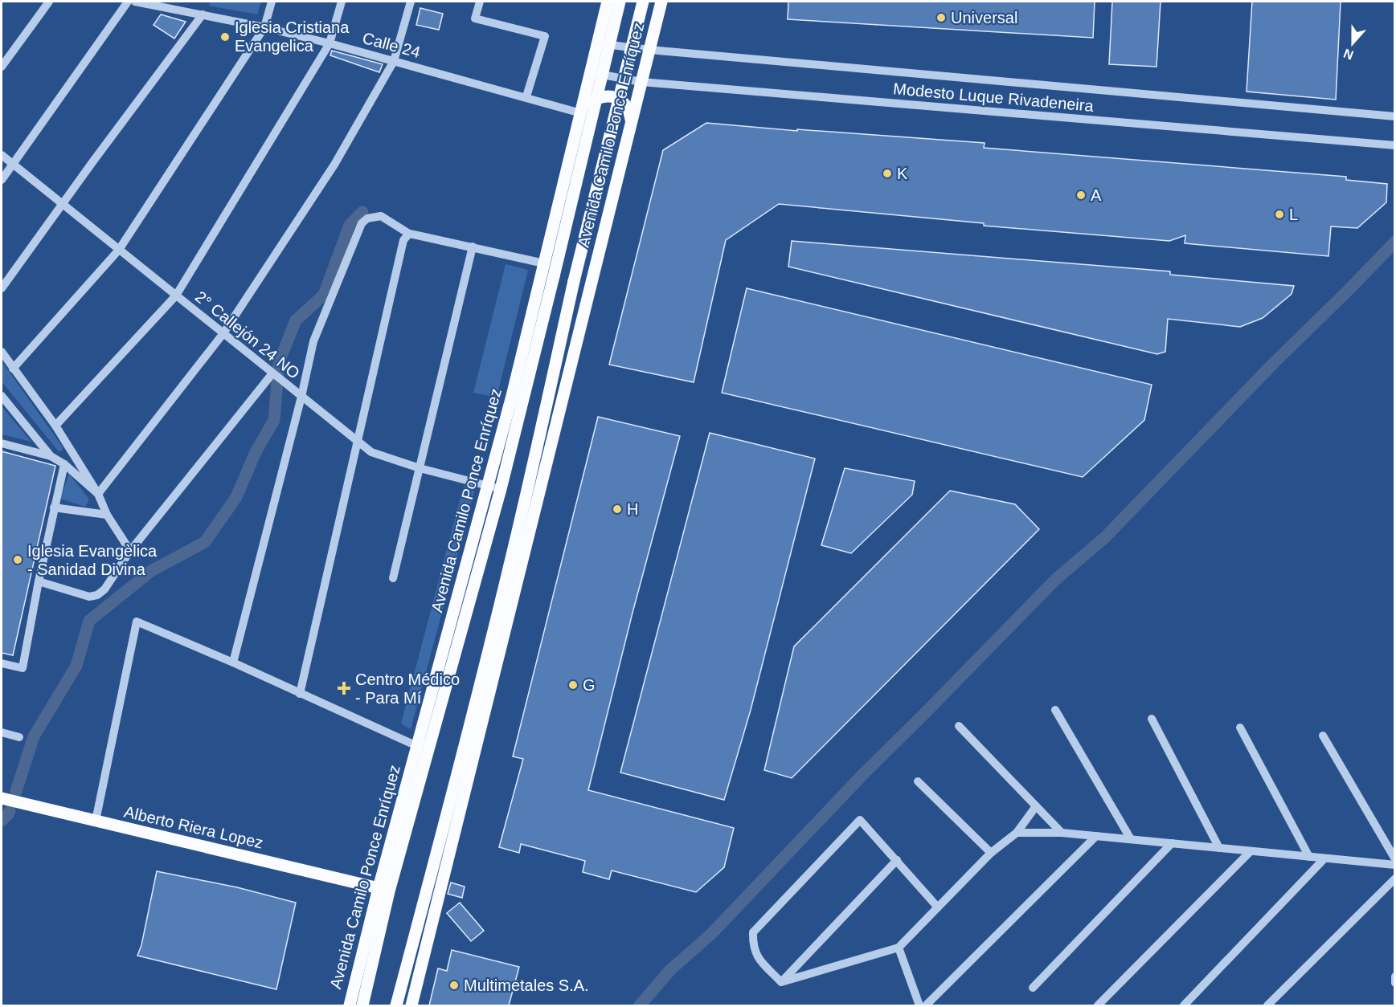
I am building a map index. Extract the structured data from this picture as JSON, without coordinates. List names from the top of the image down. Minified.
{"streets":{"main road":["Avenida Camilo Ponce Enríquez","Alberto Riera Lopez"],"street":["Calle 24","Modesto Luque Rivadeneira","2° Callejón 24 NO"]},"crossings":[["Calle 24","Avenida Camilo Ponce Enríquez"],["Modesto Luque Rivadeneira","Avenida Camilo Ponce Enríquez"],["Avenida Camilo Ponce Enríquez","2° Callejón 24 NO"],["Avenida Camilo Ponce Enríquez","Alberto Riera Lopez"]],"places":{"other":["Universal","Iglesia Cristiana Evangelica","K","A","L","H","Iglesia Evangèlica - Sanidad Divina","G","Multimetales S.A."],"health":["Centro Médico - Para Mí"]},"north":"bottom"}
